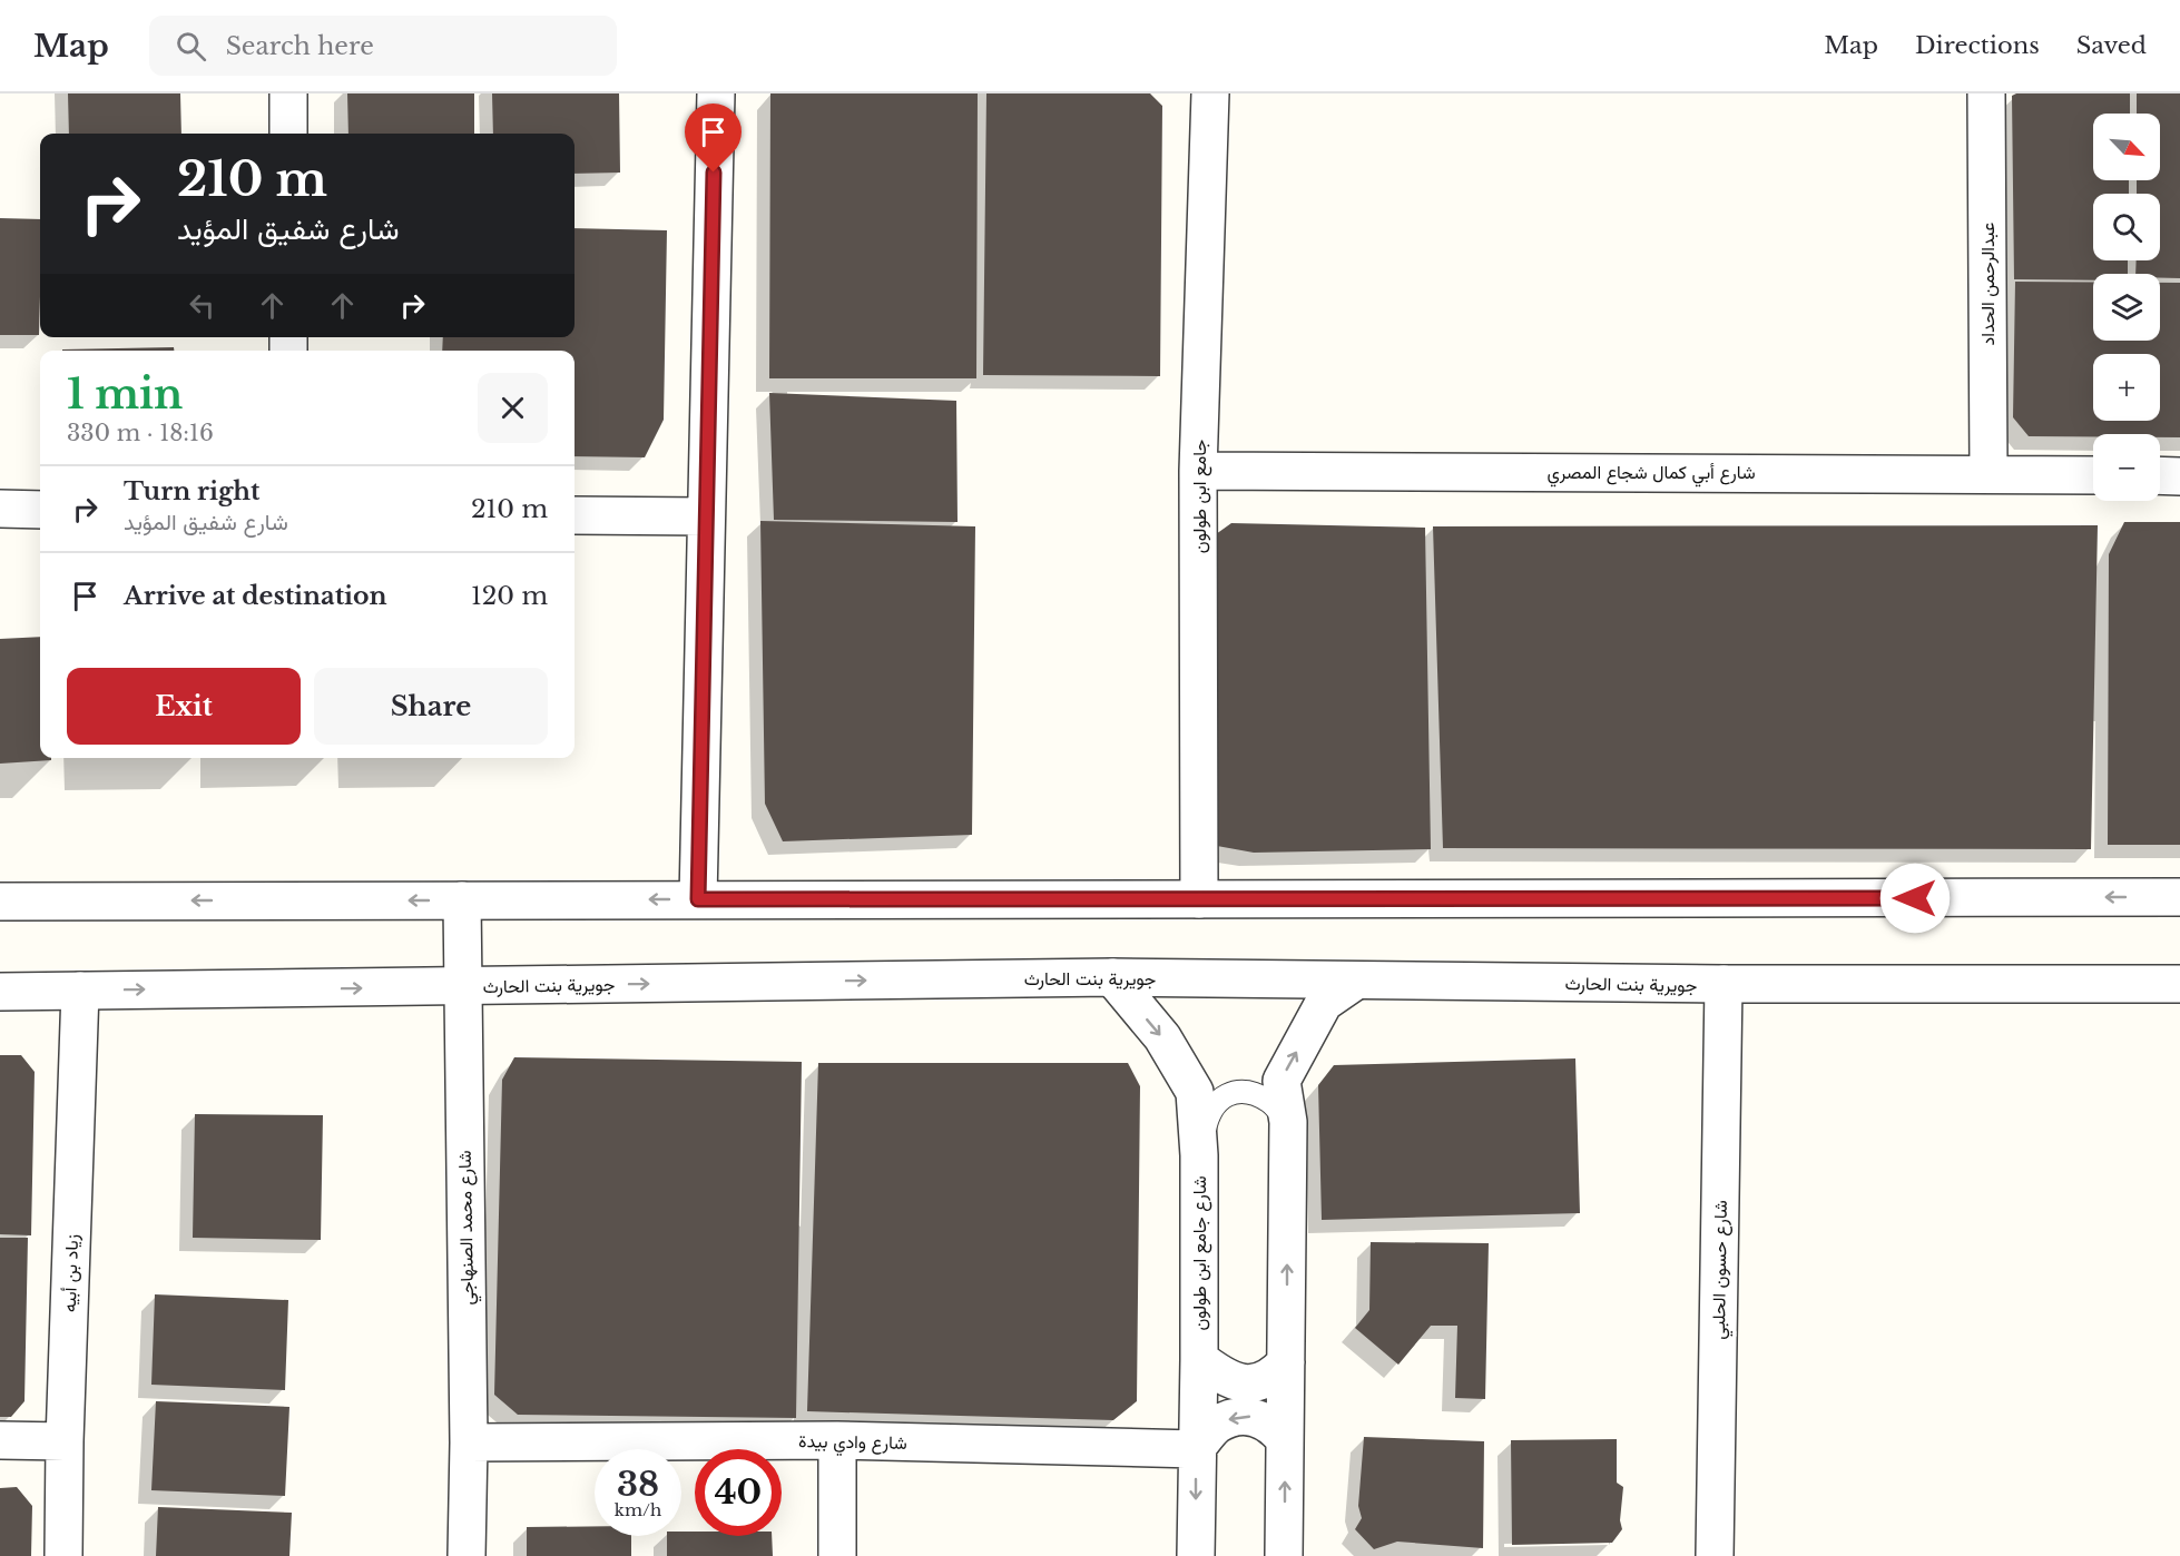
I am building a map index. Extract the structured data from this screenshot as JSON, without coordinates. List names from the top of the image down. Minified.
{"streets":{"street":["عبدالرحمن الحداد","شارع أبي كمال شجاع المصري","جامع ابن طولون","جويرية بنت الحارث","شارع محمد الصنهاجي","شارع جامع ابن طولون","شارع حسون الحلبي","زياد بن أبيه","شارع وادي بيدة"]},"crossings":[["عبدالرحمن الحداد","شارع أبي كمال شجاع المصري"],["شارع أبي كمال شجاع المصري","جامع ابن طولون"],["جويرية بنت الحارث","شارع محمد الصنهاجي"],["جويرية بنت الحارث","شارع جامع ابن طولون"],["جويرية بنت الحارث","شارع حسون الحلبي"],["جويرية بنت الحارث","زياد بن أبيه"],["شارع محمد الصنهاجي","شارع وادي بيدة"],["شارع جامع ابن طولون","شارع وادي بيدة"]],"north":"bottom right","page":{"header":"Map","search":"Search here","nav":["Map","Directions","Saved"],"map_buttons":["+","−"],"turn":["210 m","شارع شفيق المؤيد"],"heading":["1 min","330 m · 18:16"],"list":[{"name":"Turn right","note":"شارع شفيق المؤيد","value":"210 m"},{"name":"Arrive at destination","value":"120 m"}],"buttons":["Exit","Share"],"speed":"38 km/h","limit":"40"}}
